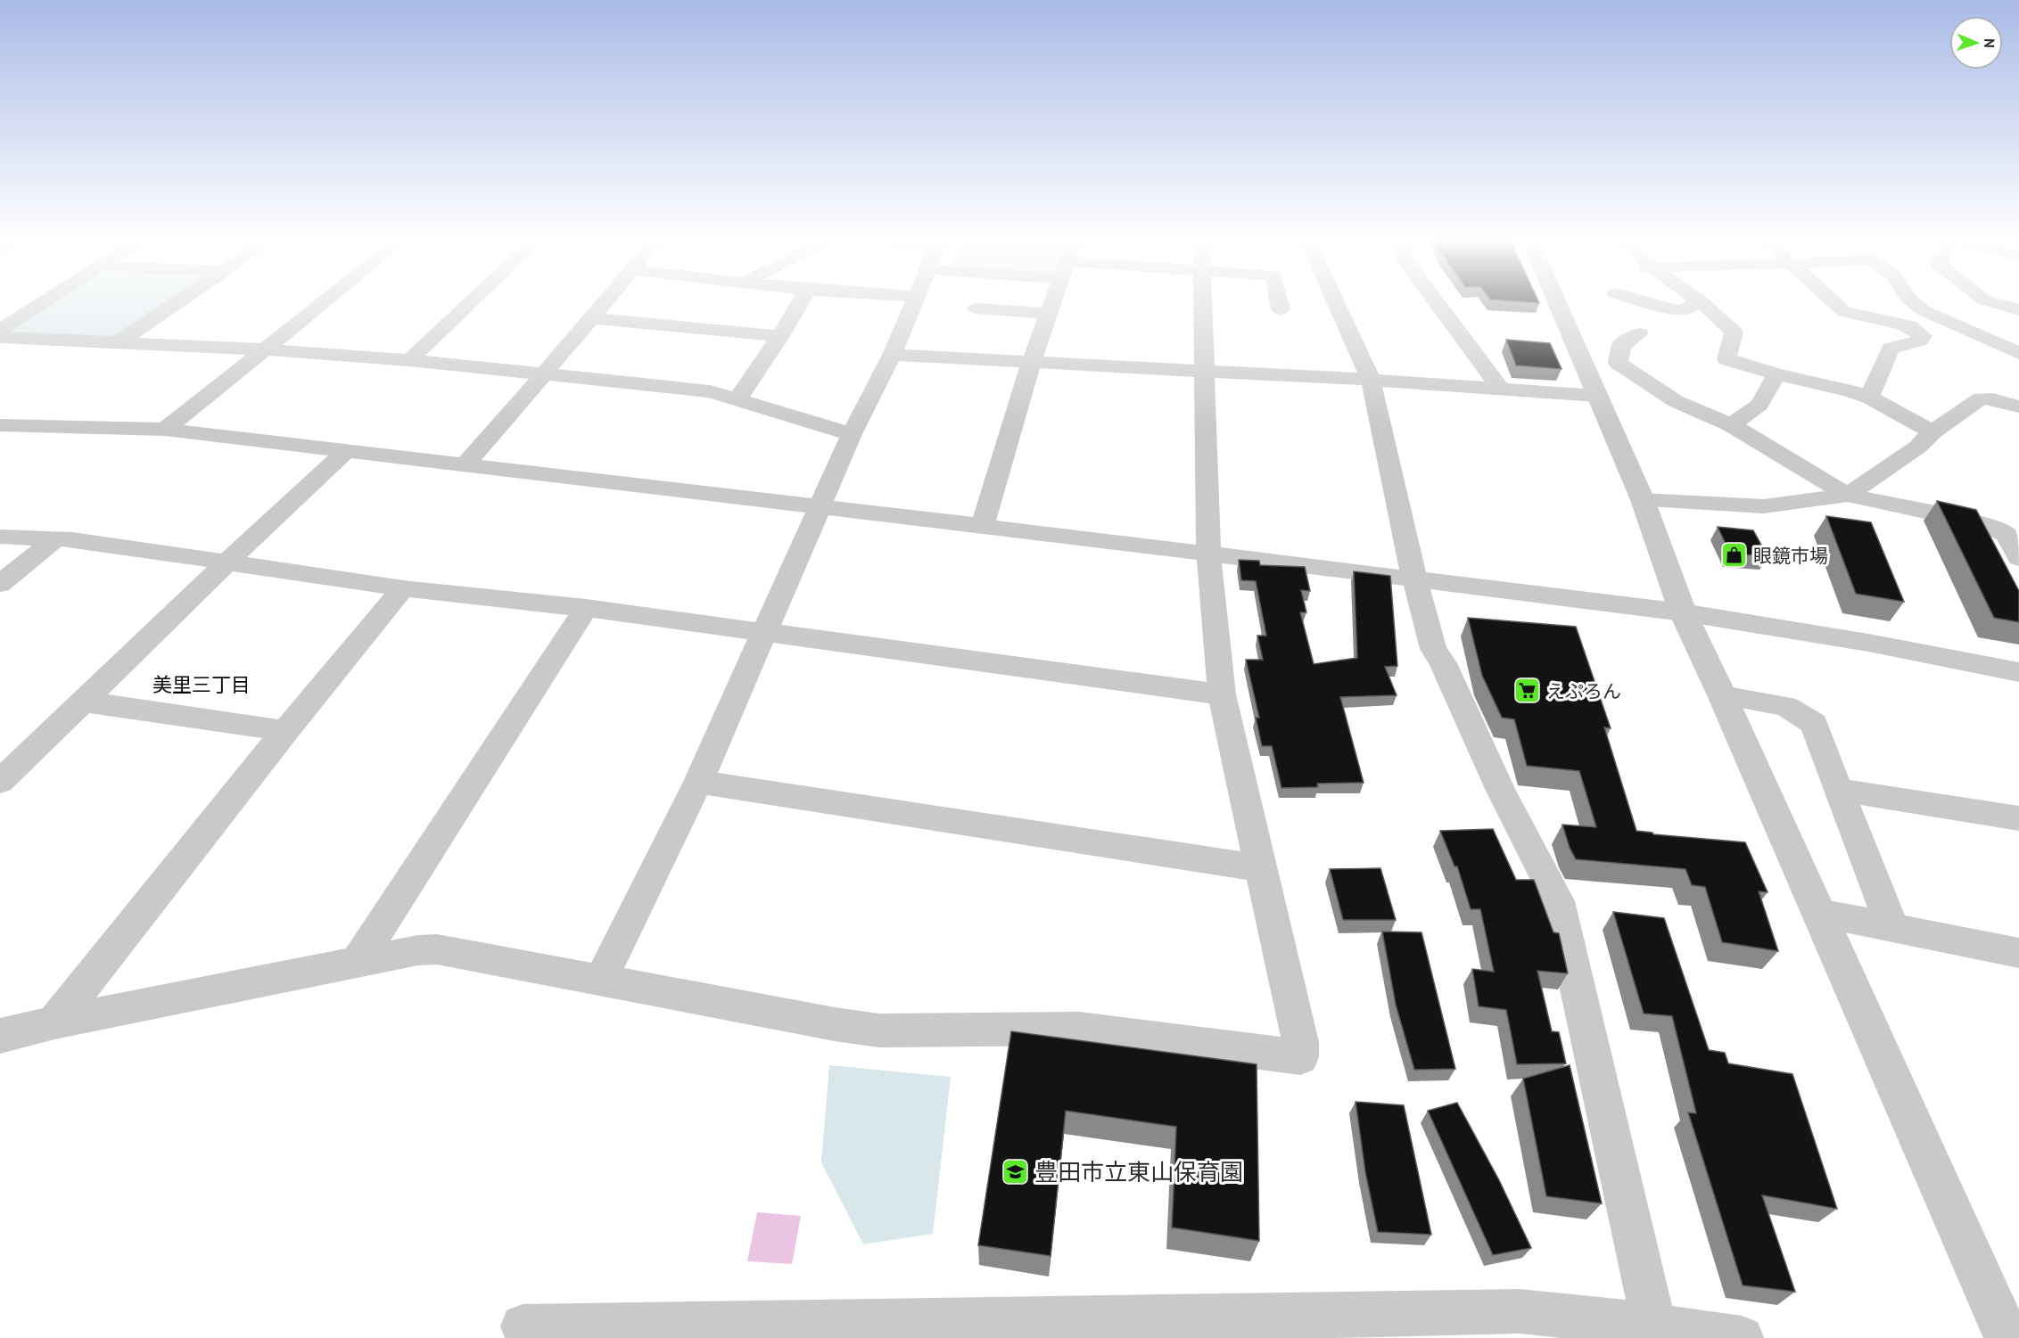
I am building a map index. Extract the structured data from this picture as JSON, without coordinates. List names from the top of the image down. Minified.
{"districts":["美里三丁目"],"places":{"shop":["眼鏡市場"],"supermarket":["えぷろん"],"school or university":["豊田市立東山保育園"]},"north":"right"}
